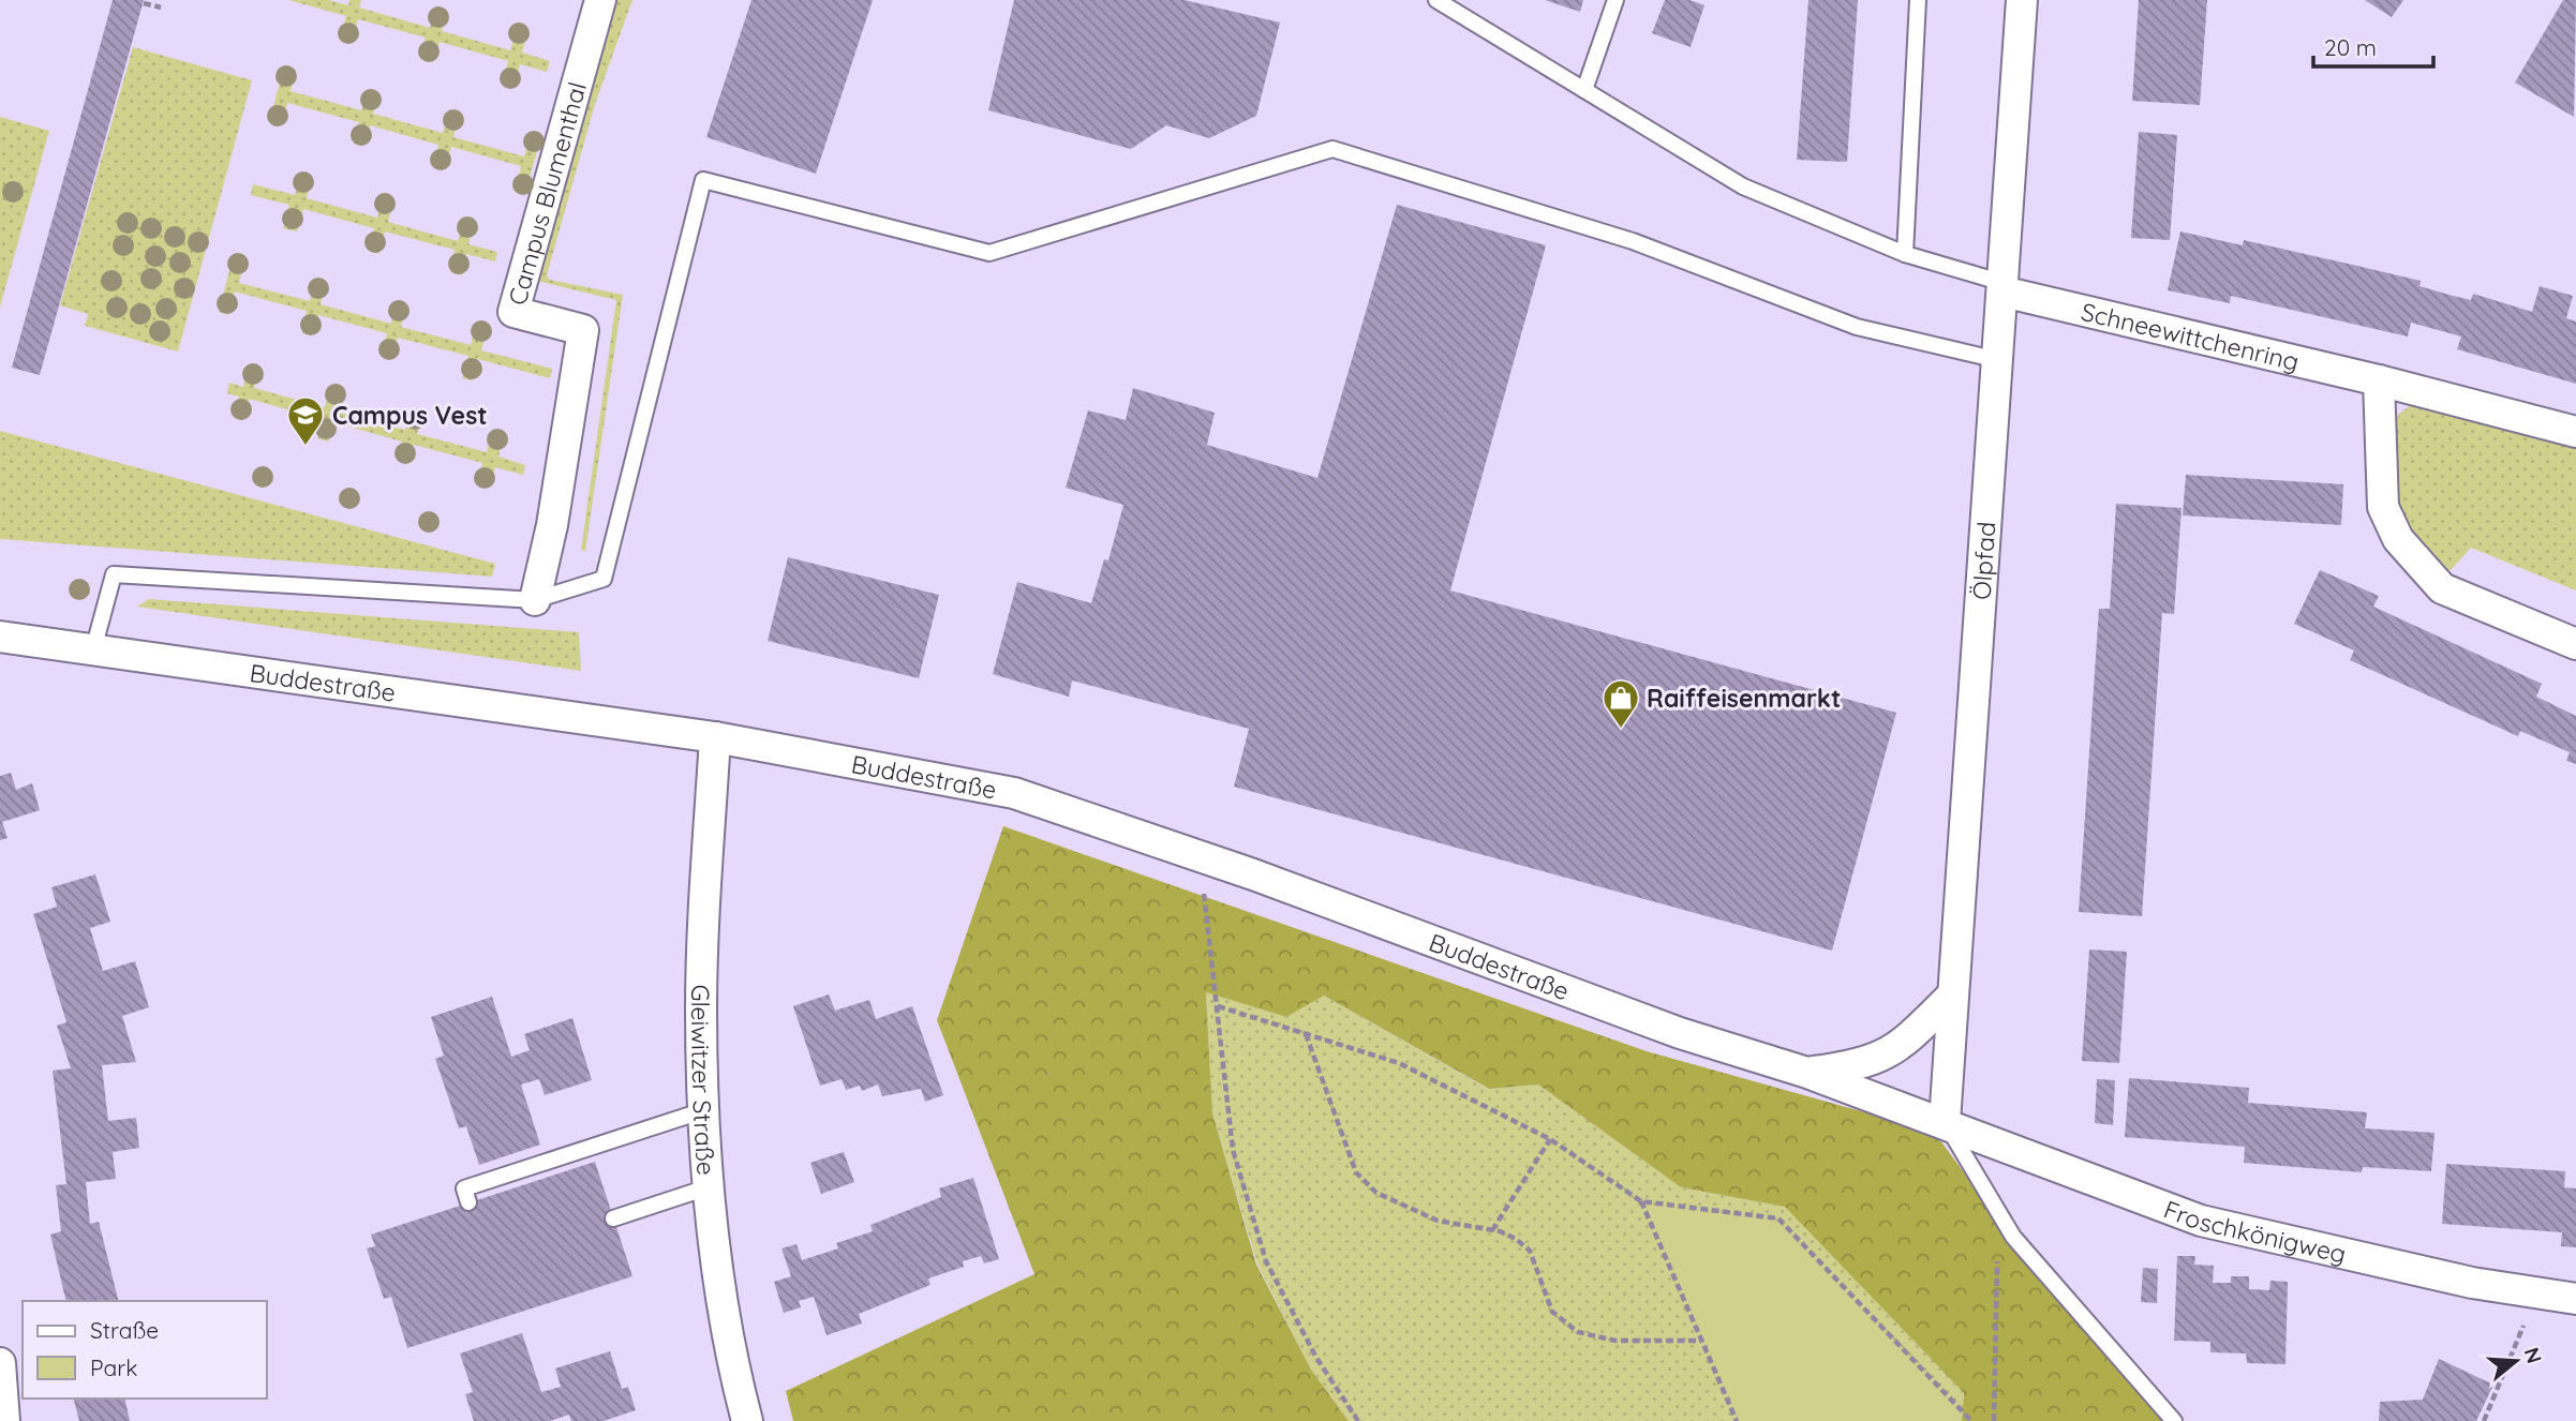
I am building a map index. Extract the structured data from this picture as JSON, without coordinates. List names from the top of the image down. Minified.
{"streets":{"street":["Campus Blumenthal","Schneewittchenring","Ölpfad","Buddestraße","Gleiwitzer Straße","Froschkönigweg"]},"crossings":[["Schneewittchenring","Ölpfad"],["Ölpfad","Buddestraße"],["Ölpfad","Froschkönigweg"],["Buddestraße","Gleiwitzer Straße"],["Buddestraße","Froschkönigweg"]],"places":{"school or university":["Campus Vest"],"shop":["Raiffeisenmarkt"]},"legend":["Straße","Park"],"scale_bar":"20 m","north":"right"}
